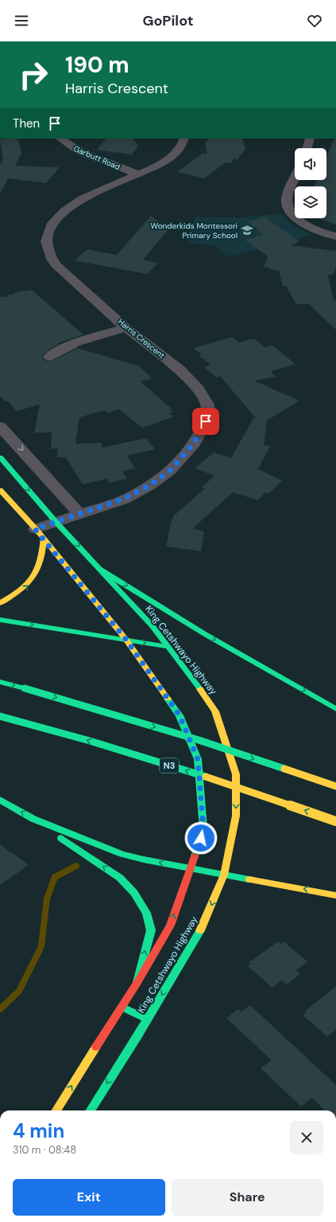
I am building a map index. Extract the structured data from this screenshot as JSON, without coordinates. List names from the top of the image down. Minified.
{"streets":{"main road":["King Cetshwayo Highway","N3"],"street":["Garbutt Road","Harris Crescent"]},"crossings":[["Garbutt Road","Harris Crescent"],["Harris Crescent","King Cetshwayo Highway"]],"places":{"school or university":["Wonderkids Montessori Primary School"]},"page":{"header":"GoPilot","turn":["190 m","Harris Crescent"],"then":"Then","heading":["4 min","310 m · 08:48"],"buttons":["Exit","Share"]}}
